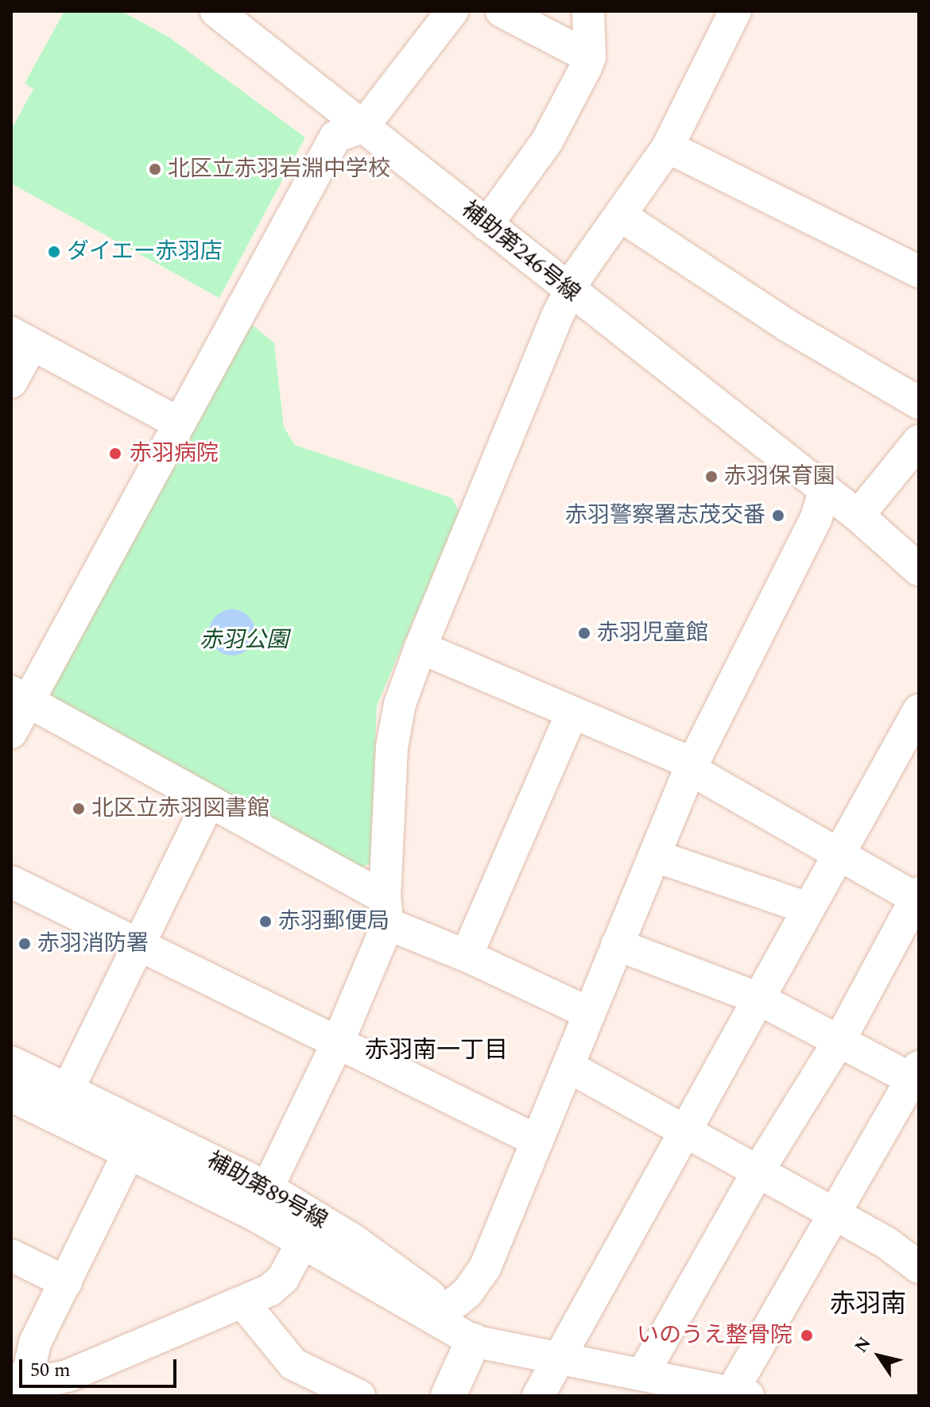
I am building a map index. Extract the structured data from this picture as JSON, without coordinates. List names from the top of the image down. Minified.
{"streets":{"street":["補助第246号線","補助第89号線"]},"districts":["赤羽南一丁目","赤羽南"],"parks":["赤羽公園"],"places":["北区立赤羽岩淵中学校","ダイエー赤羽店","赤羽病院","赤羽保育園","赤羽警察署志茂交番","赤羽児童館","北区立赤羽図書館","赤羽郵便局","赤羽消防署","いのうえ整骨院"],"scale_bar":"50 m","north":"top left"}
